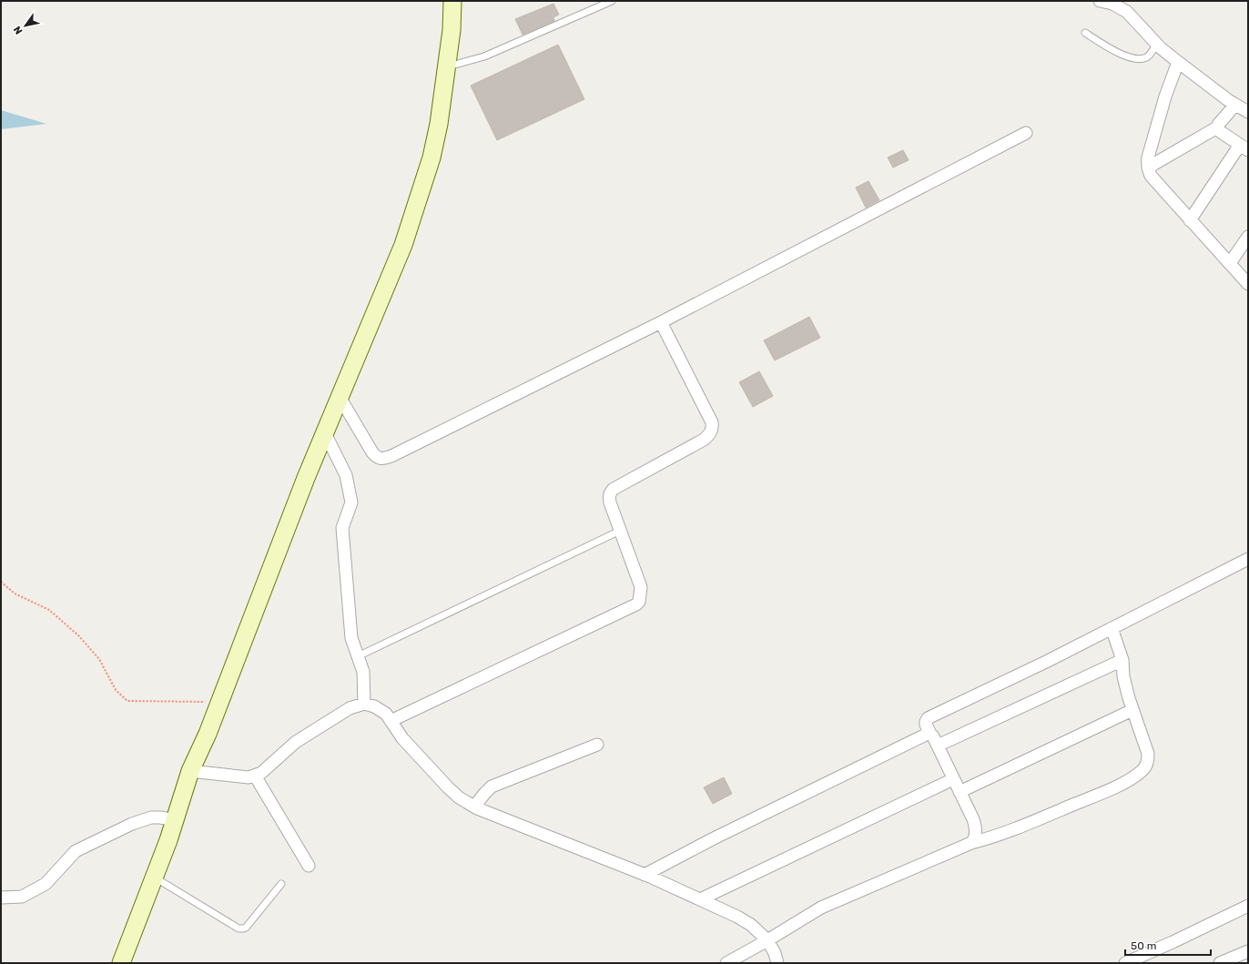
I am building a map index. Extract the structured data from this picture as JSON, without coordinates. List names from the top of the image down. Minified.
{"scale_bar":"50 m","north":"bottom left"}
